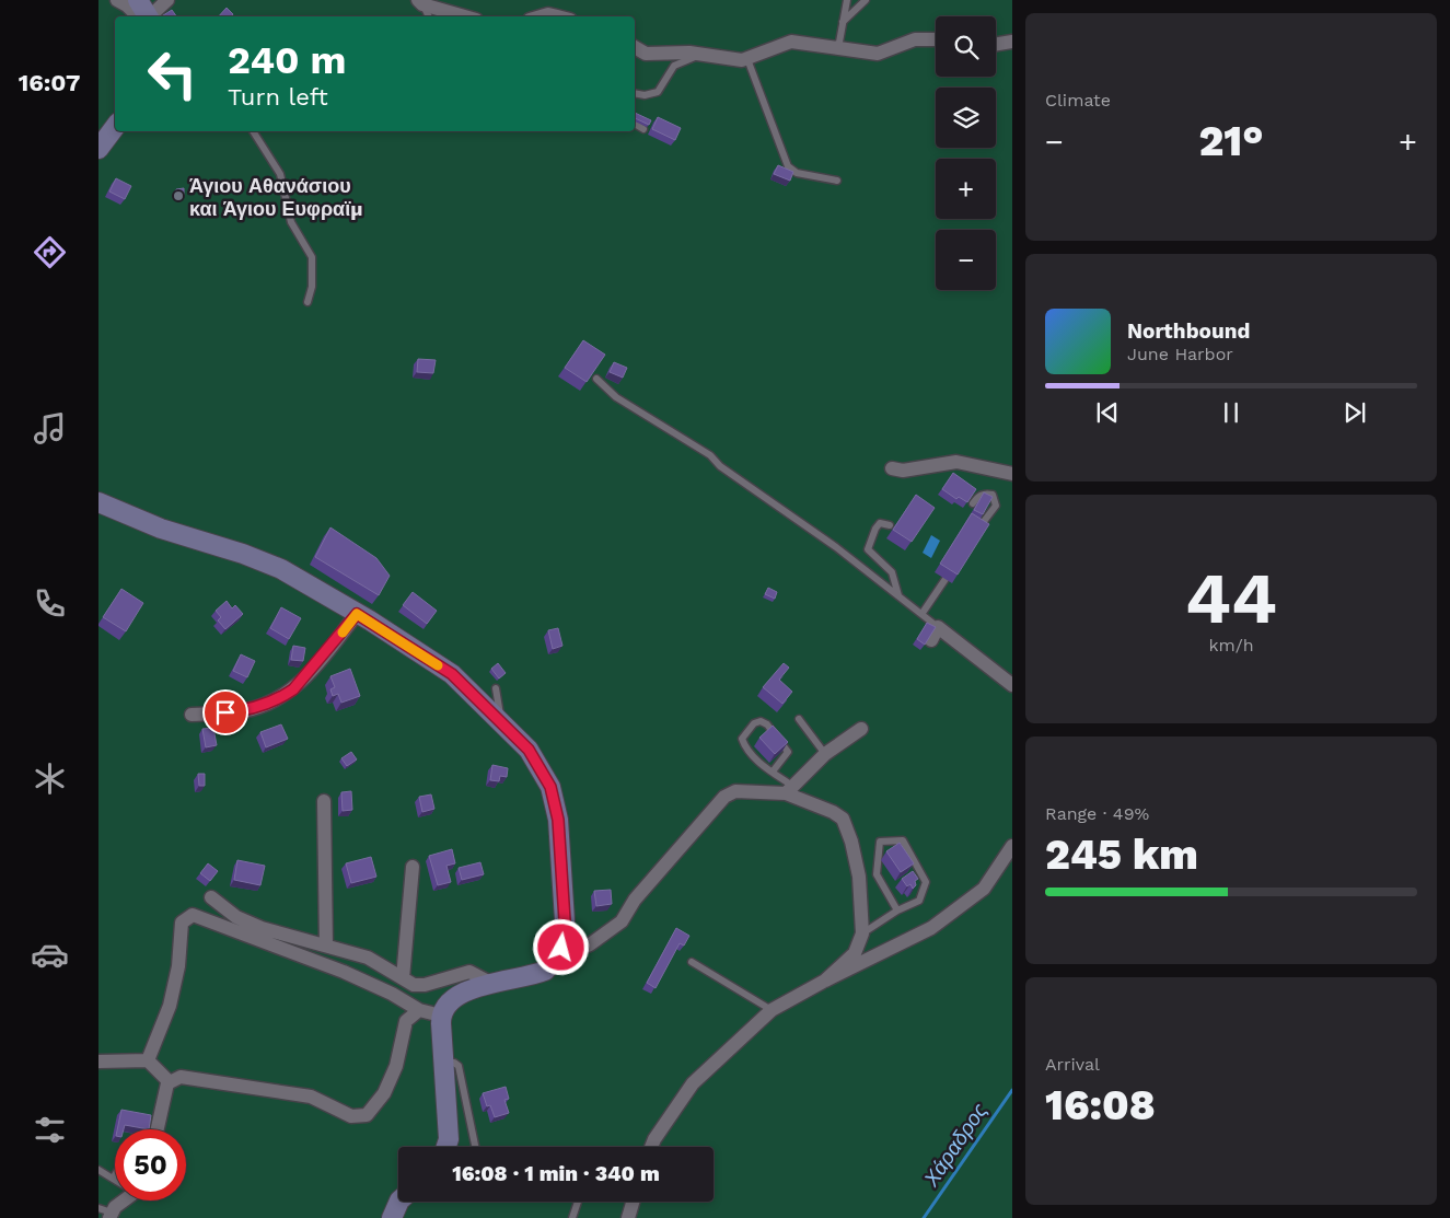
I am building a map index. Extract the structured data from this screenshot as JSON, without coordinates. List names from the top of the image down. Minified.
{"water":["Χάραδρος"],"places":["Άγιου Αθανάσιου και Άγιου Ευφραϊμ"],"page":{"tabs":"16:07","tile":["Climate",["44","km/h"],["Range · 49%","245 km"],["Arrival","16:08"]],"map_buttons":["+","−"],"turn":["240 m","Turn left"],"heat":["−","21°","+"],"song":["Northbound","June Harbor"],"limit":"50","trip":"16:08 · 1 min · 340 m"}}
